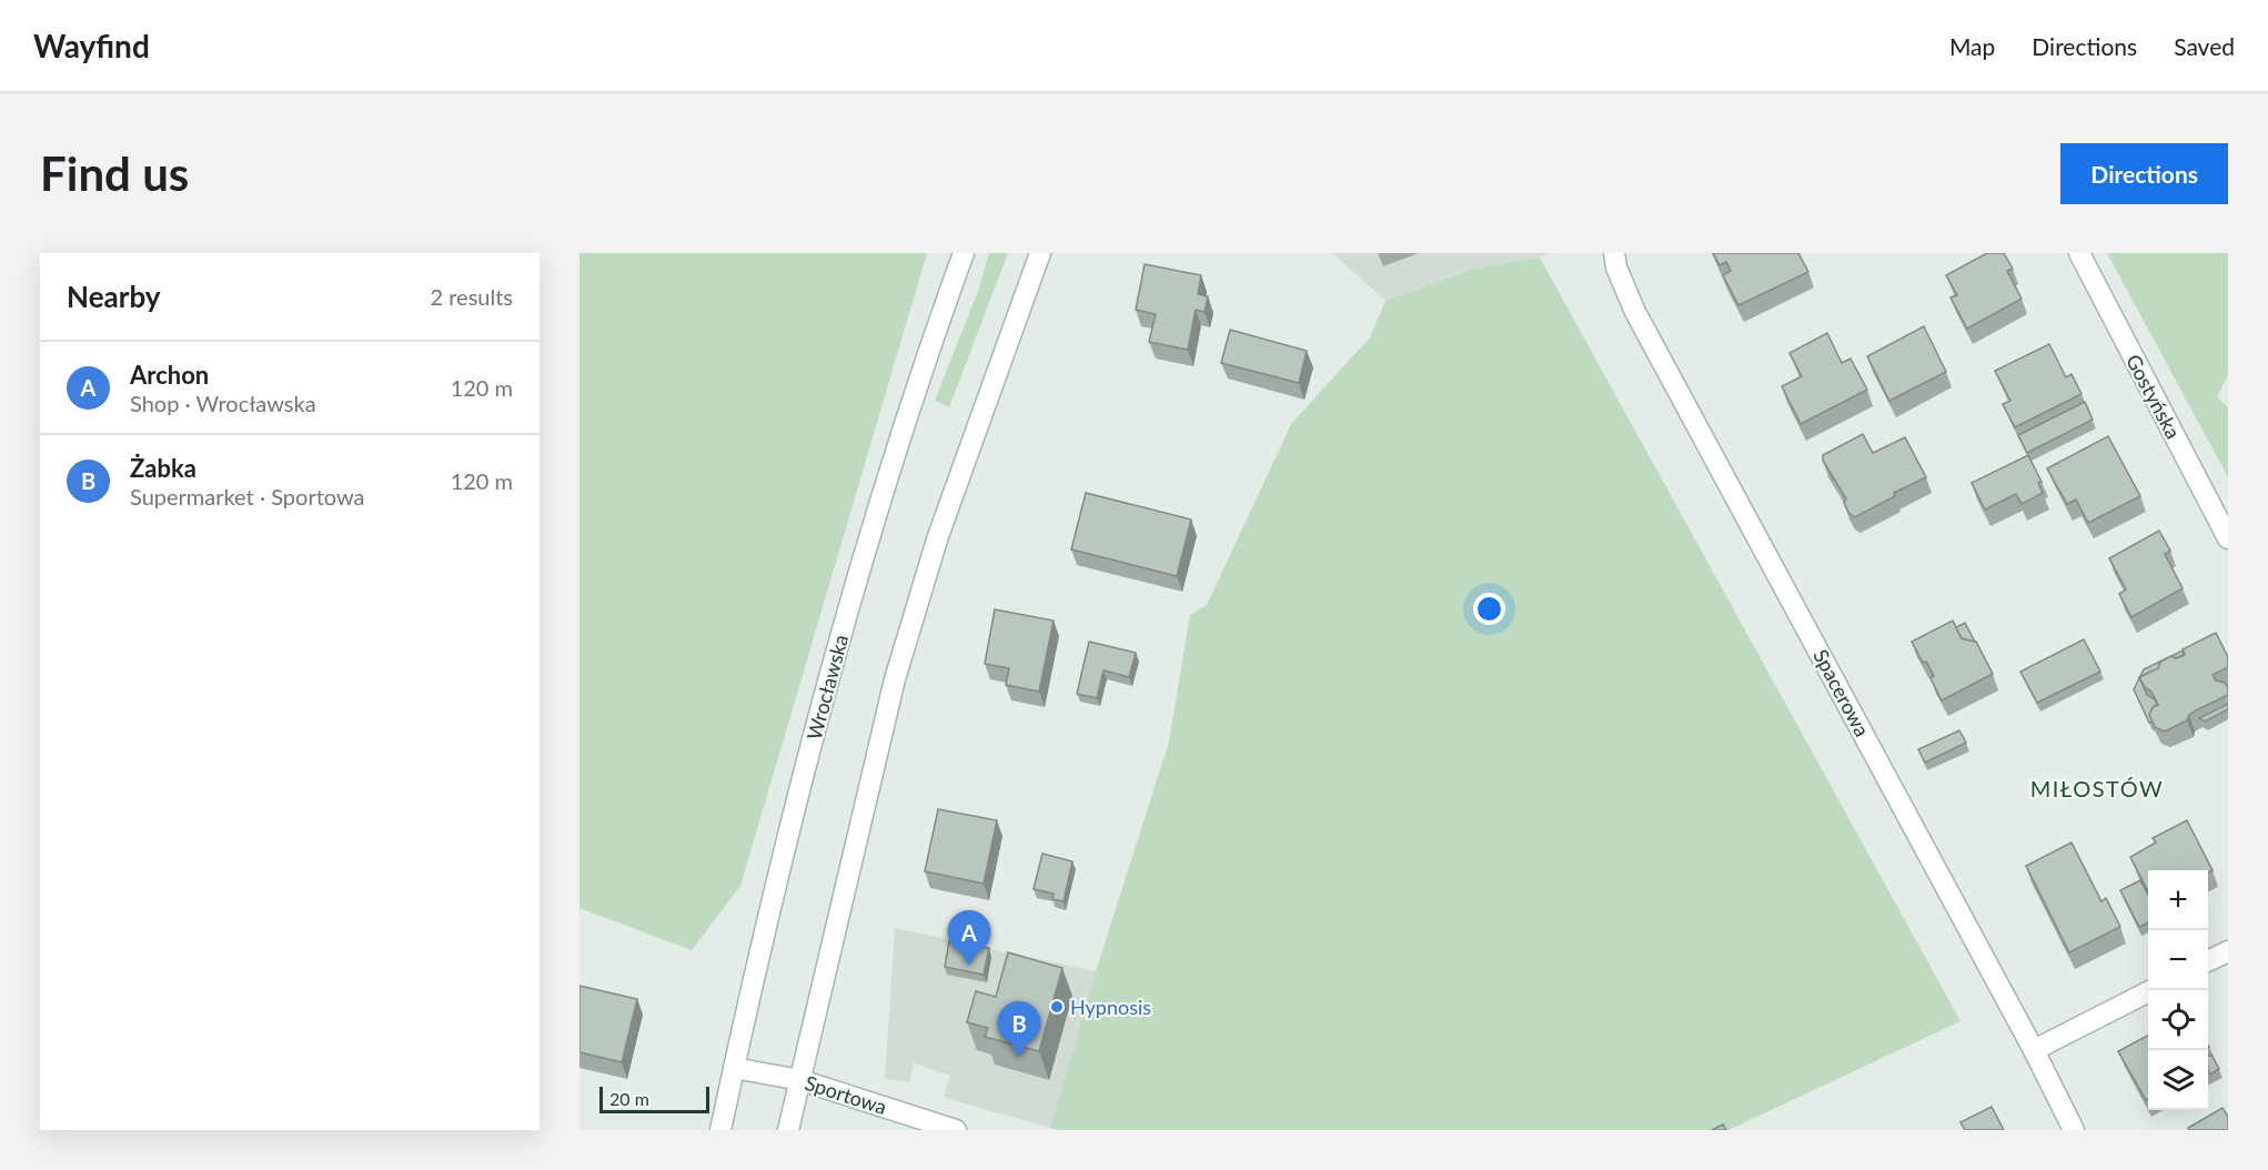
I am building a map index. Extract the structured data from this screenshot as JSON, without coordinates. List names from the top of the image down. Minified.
{"streets":{"main road":["Gostyńska","Wrocławska","Spacerowa","Sportowa"]},"crossings":[["Wrocławska","Sportowa"]],"districts":["MIŁOSTÓW"],"places":["Hypnosis"],"scale_bar":"20 m","page":{"header":"Wayfind","nav":["Map","Directions","Saved"],"buttons":"Directions","title":"Find us","heading":["Nearby","2 results"],"list":[{"mark":"A","name":"Archon","note":"Shop · Wrocławska","value":"120 m"},{"mark":"B","name":"Żabka","note":"Supermarket · Sportowa","value":"120 m"}],"map_buttons":["+","−"],"pins":["A","B"],"scale":"20 m"}}
